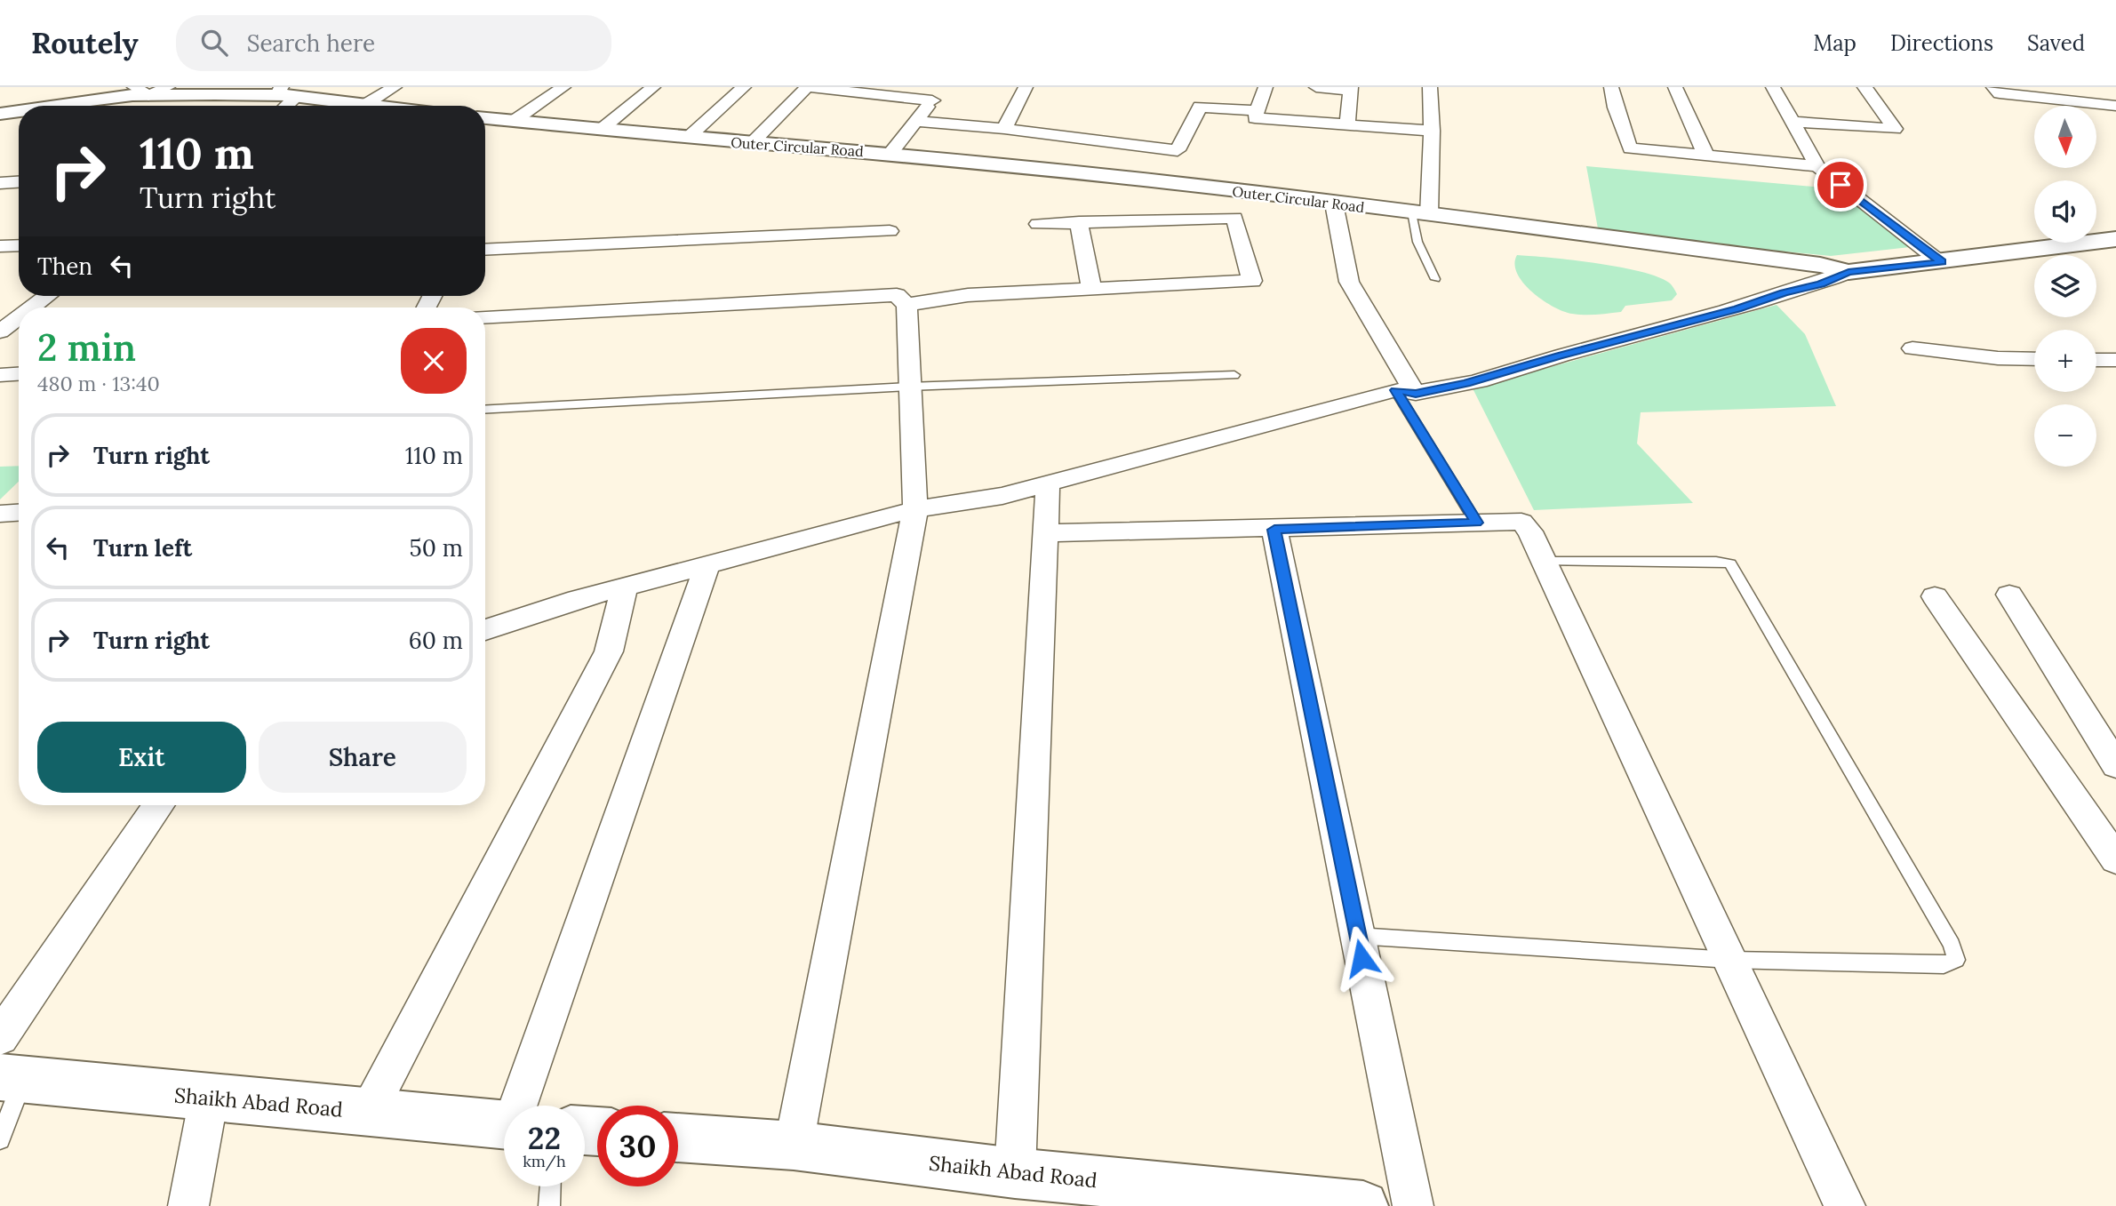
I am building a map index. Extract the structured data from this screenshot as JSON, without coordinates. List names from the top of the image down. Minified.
{"streets":{"main road":["Outer Circular Road","Shaikh Abad Road"]},"north":"bottom","page":{"header":"Routely","search":"Search here","nav":["Map","Directions","Saved"],"map_buttons":["+","−"],"turn":["110 m","Turn right"],"then":"Then","heading":["2 min","480 m · 13:40"],"list":[{"name":"Turn right","value":"110 m"},{"name":"Turn left","value":"50 m"},{"name":"Turn right","value":"60 m"}],"buttons":["Exit","Share"],"speed":"22 km/h","limit":"30"}}
